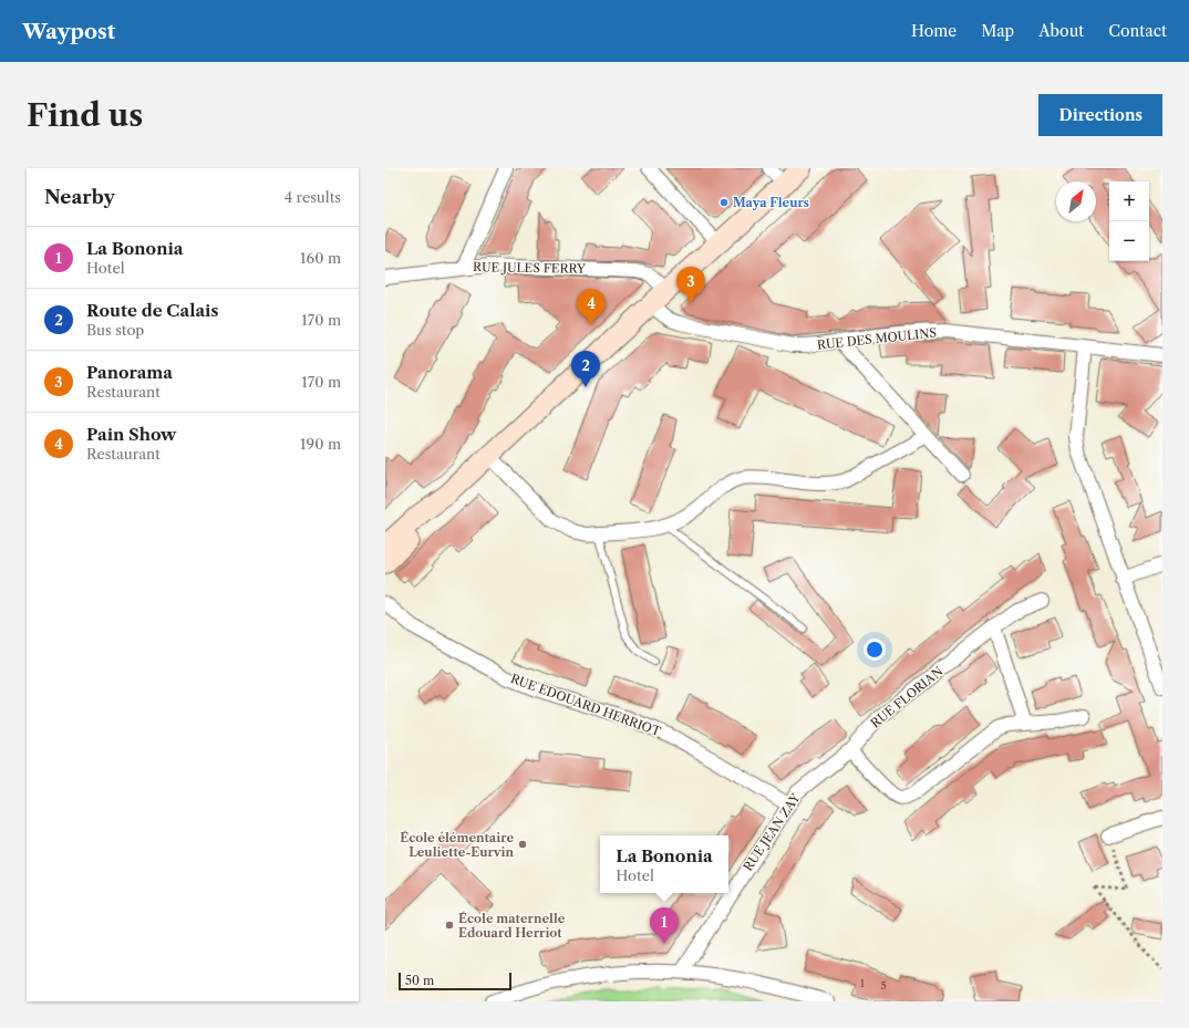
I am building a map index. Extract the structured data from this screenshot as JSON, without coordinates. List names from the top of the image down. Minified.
{"streets":{"street":["RUE JULES FERRY","RUE DES MOULINS","RUE FLORIAN","RUE EDOUARD HERRIOT","RUE JEAN ZAY"]},"crossings":[["RUE FLORIAN","RUE JEAN ZAY"],["RUE EDOUARD HERRIOT","RUE JEAN ZAY"]],"places":["Maya Fleurs","École élémentaire Leuliette-Eurvin","École maternelle Edouard Herriot"],"house_numbers":["1","5"],"scale_bar":"50 m","north":"top right","page":{"header":"Waypost","nav":["Home","Map","About","Contact"],"buttons":"Directions","title":"Find us","heading":["Nearby","4 results"],"map_buttons":["+","−"],"list":[{"mark":"1","name":"La Bononia","note":"Hotel","value":"160 m"},{"mark":"2","name":"Route de Calais","note":"Bus stop","value":"170 m"},{"mark":"3","name":"Panorama","note":"Restaurant","value":"170 m"},{"mark":"4","name":"Pain Show","note":"Restaurant","value":"190 m"}],"pins":["3","4","2","1"],"popup":["La Bononia","Hotel"],"scale":"50 m"}}
